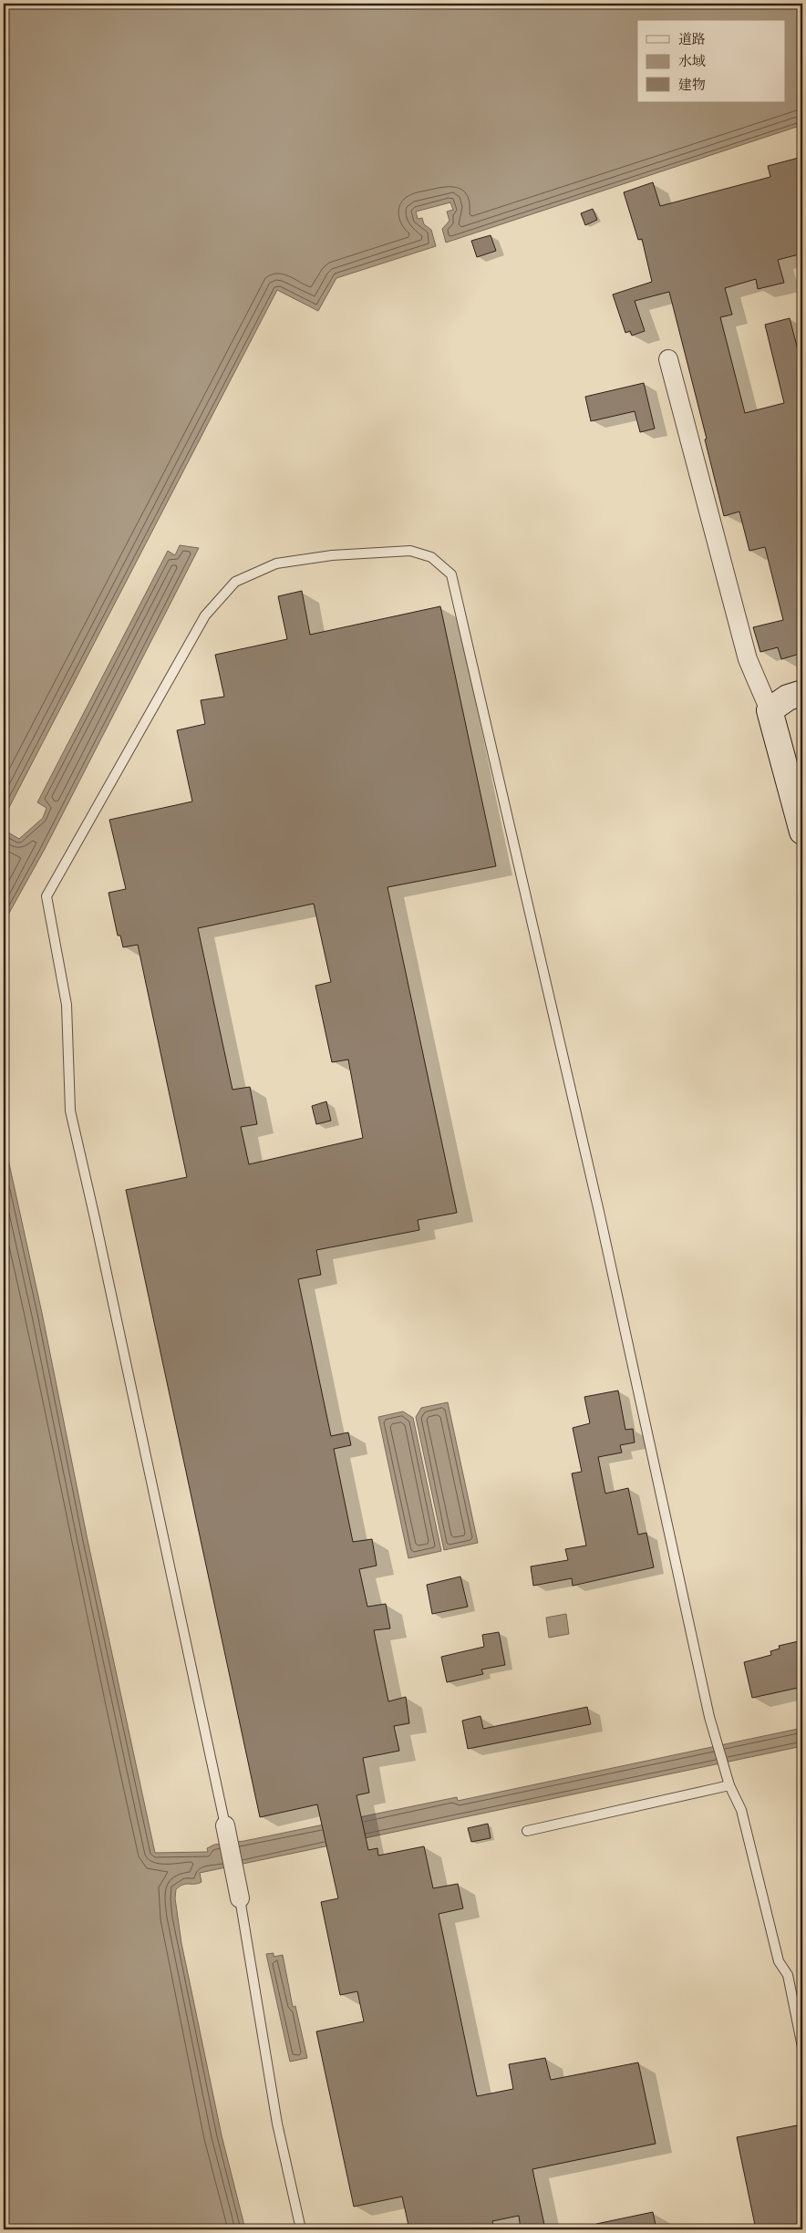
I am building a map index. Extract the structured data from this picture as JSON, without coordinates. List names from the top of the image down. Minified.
{"legend":["道路","水域","建物"]}
